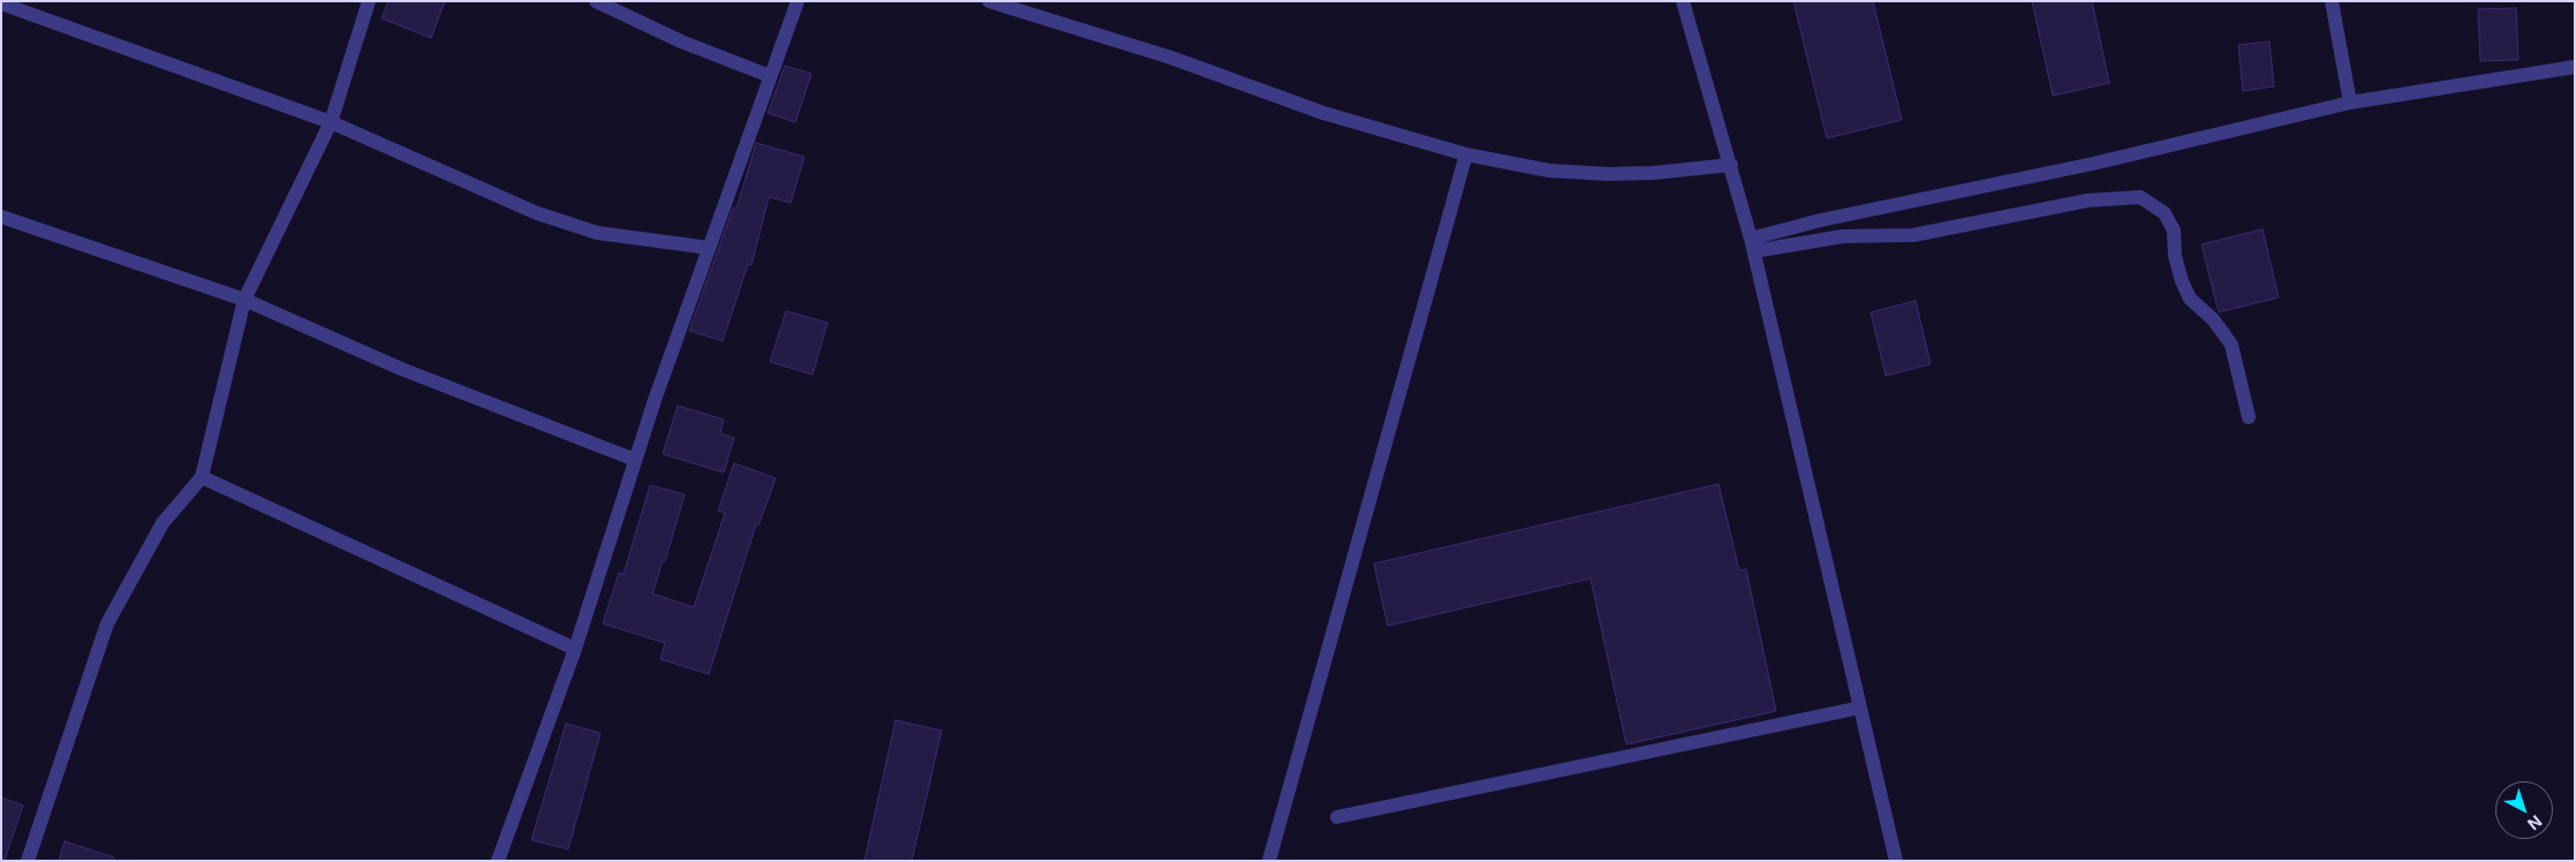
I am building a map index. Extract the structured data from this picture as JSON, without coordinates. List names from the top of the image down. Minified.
{"north":"bottom right"}
